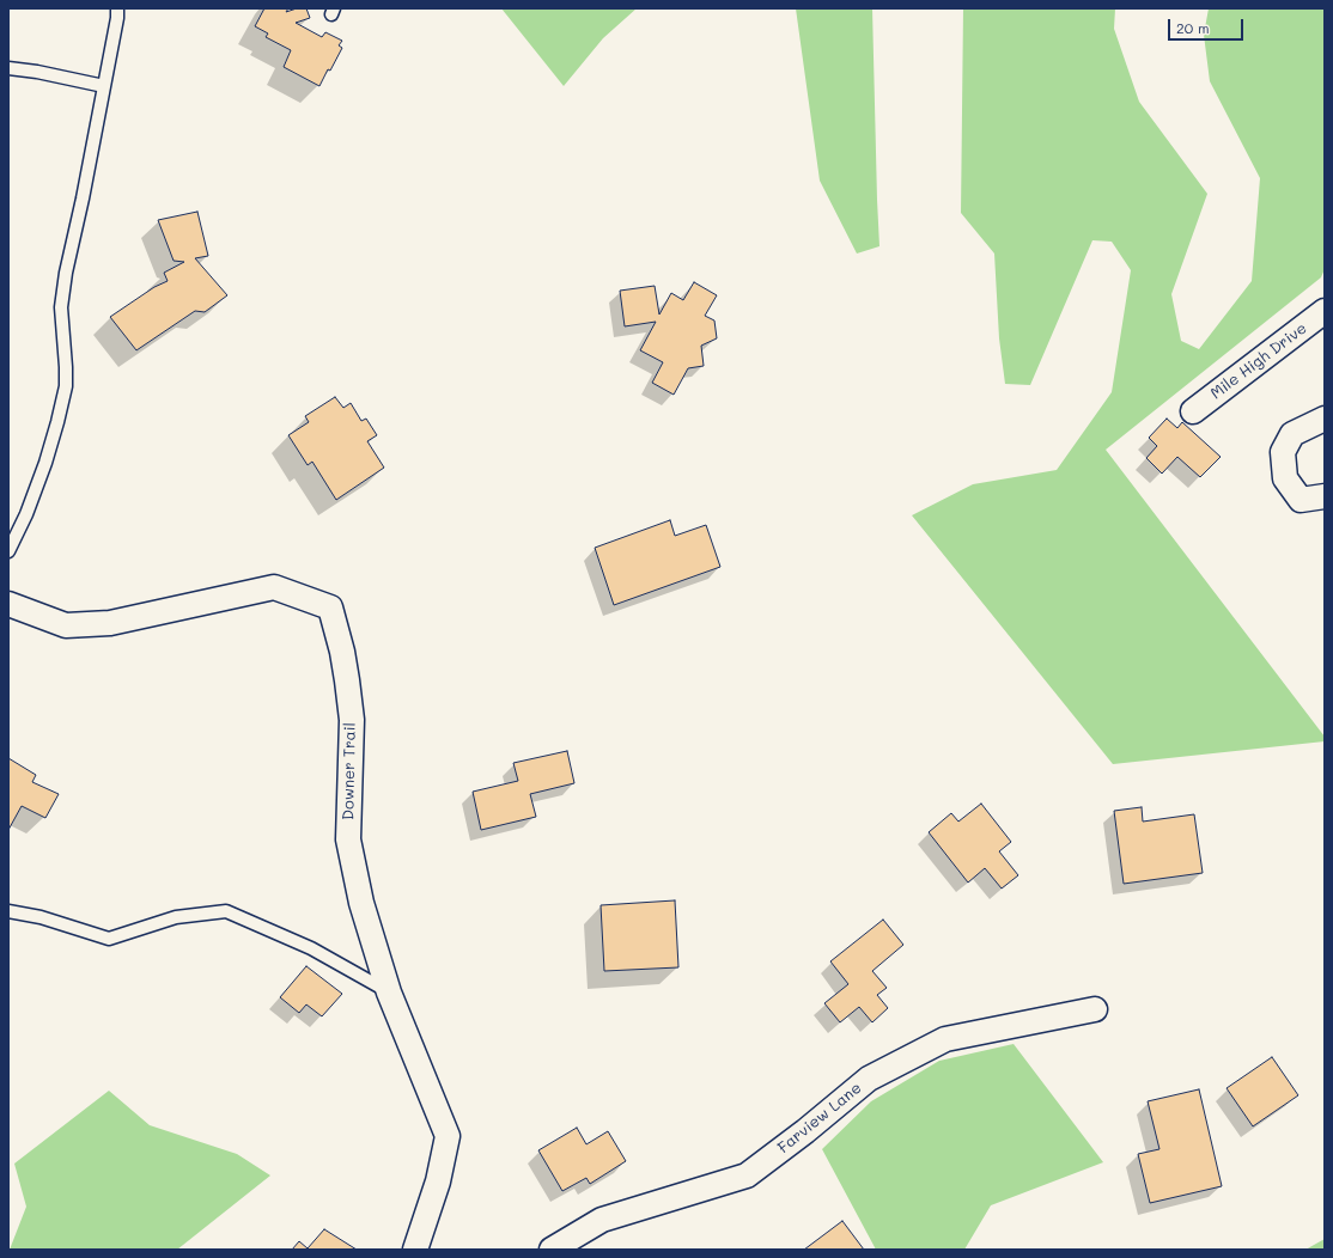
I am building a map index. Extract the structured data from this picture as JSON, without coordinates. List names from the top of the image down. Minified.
{"streets":{"street":["Mile High Drive","Downer Trail","Farview Lane"]},"scale_bar":"20 m"}
